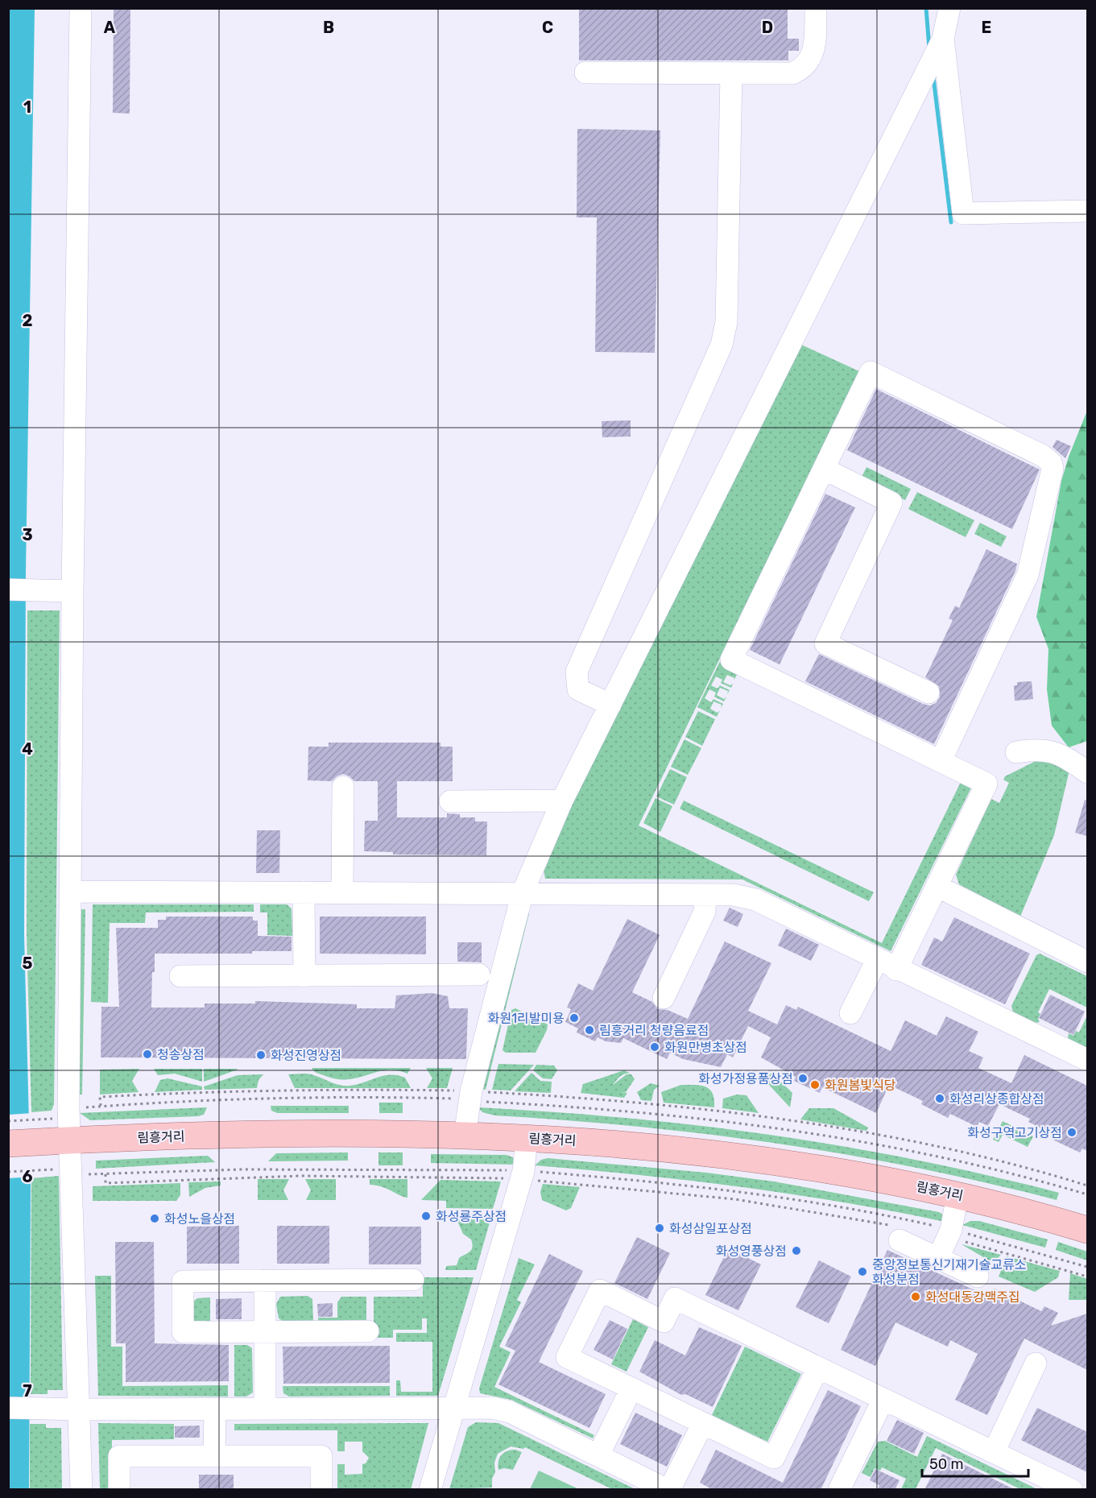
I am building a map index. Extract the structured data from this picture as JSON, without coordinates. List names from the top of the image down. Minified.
{"streets":{"main road":["림흥거리"]},"places":["화원1리발미용","림흥거리 청량음료점","화원만병초상점","청송상점","화성진영상점","화성가정용품상점","화원봄빛식당","화성리상종합상점","화성구역고기상점","화성룡주상점","화성노을상점","화성삼일포상점","화성영풍상점","중앙정보통신기재기술교류소 화성분점","화성대동강맥주집"],"scale_bar":"50 m","grid":{"columns":["A","B","C","D","E"],"rows":["1","2","3","4","5","6","7"]}}
